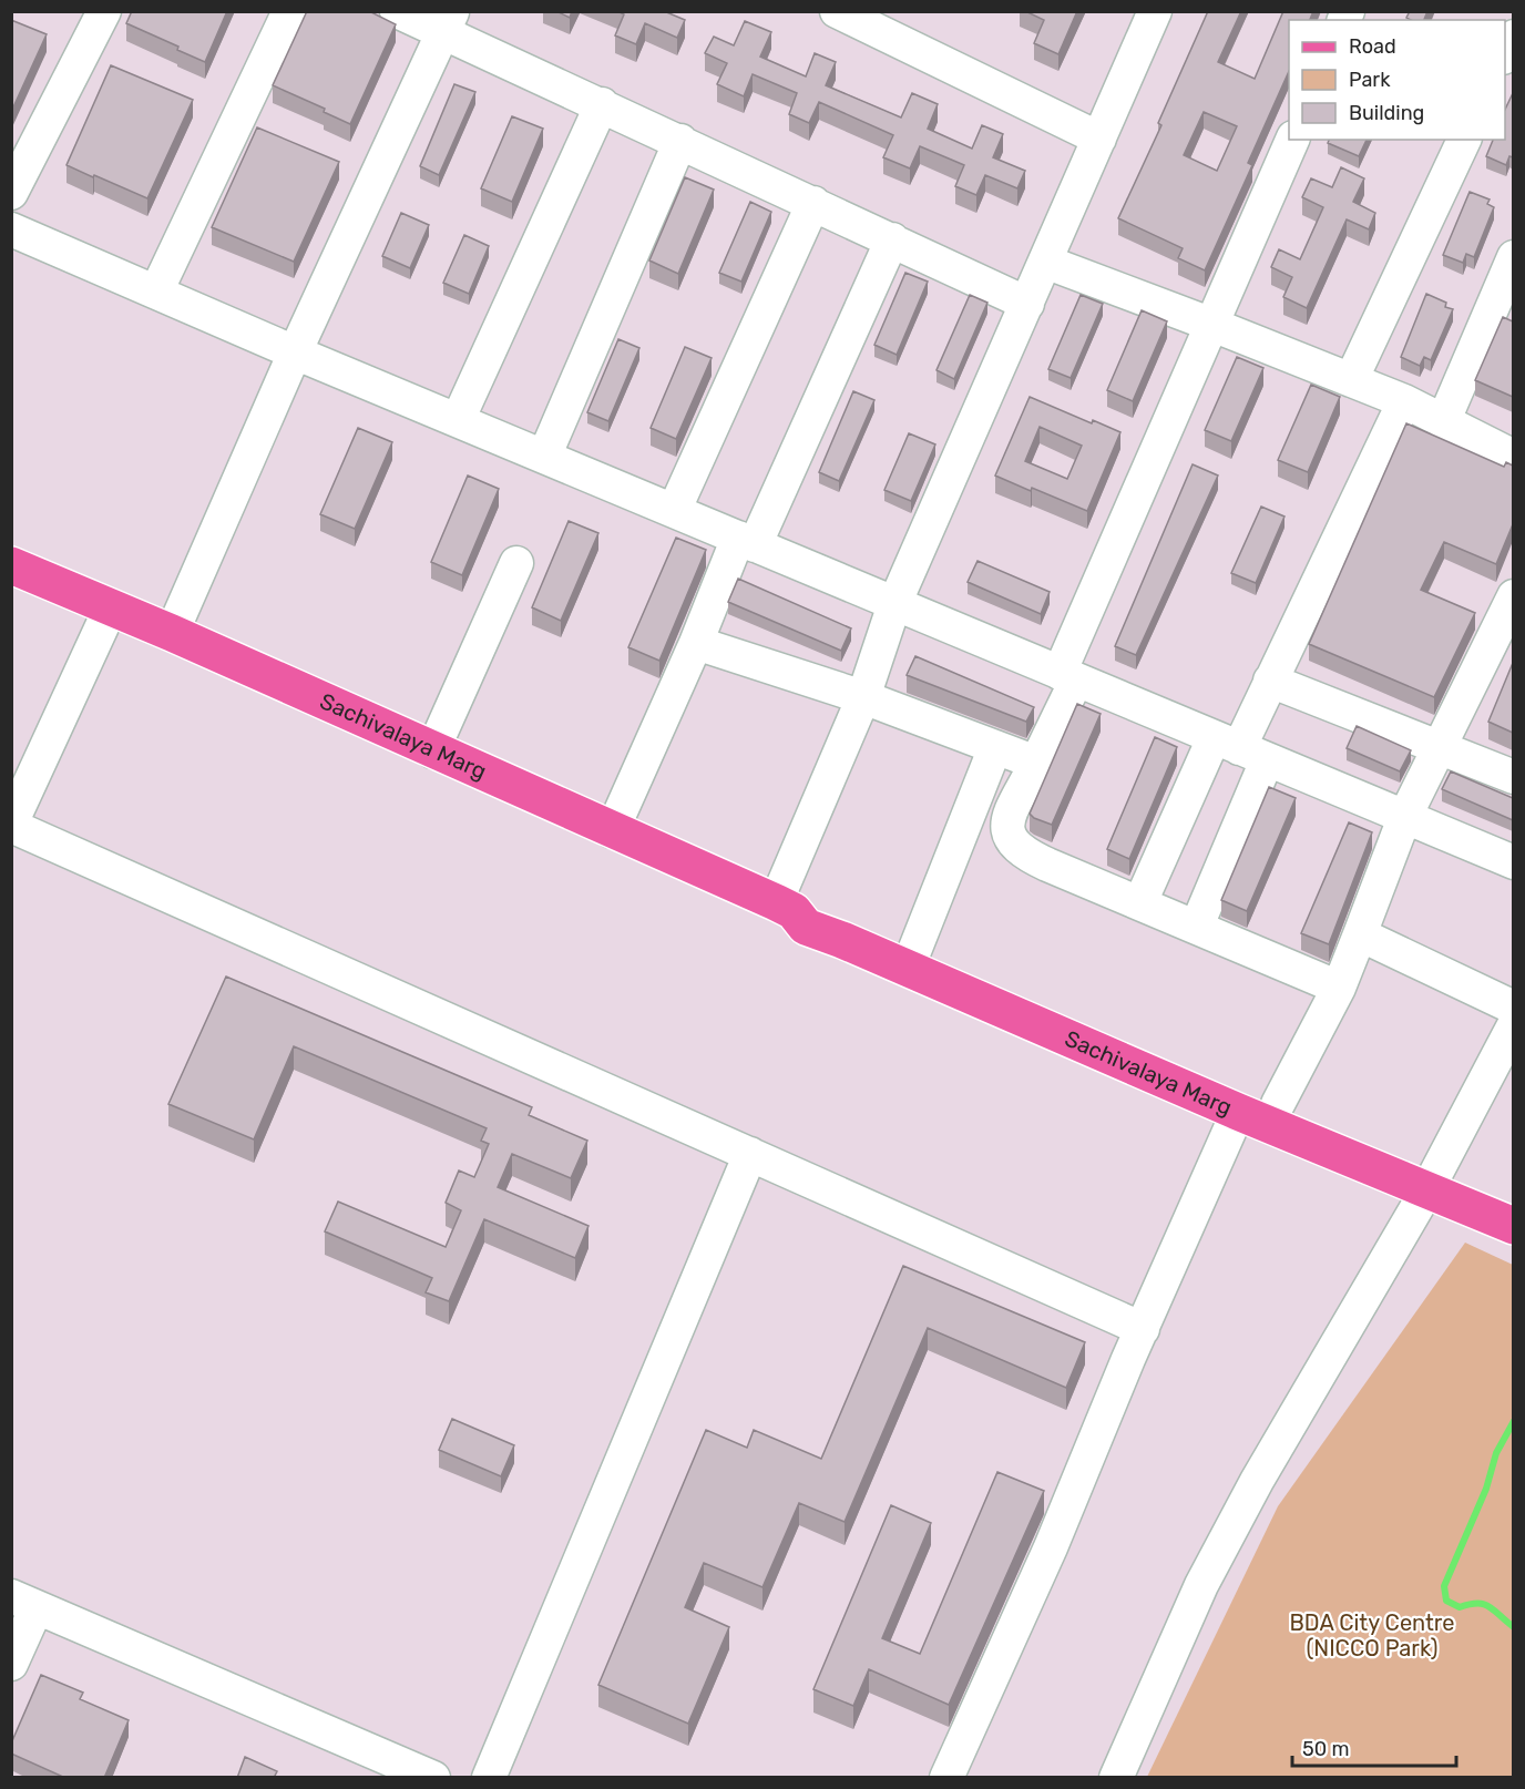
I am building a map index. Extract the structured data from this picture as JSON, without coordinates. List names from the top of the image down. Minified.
{"streets":{"main road":["Sachivalaya Marg"]},"parks":["BDA City Centre (NICCO Park)"],"legend":["Road","Park","Building"],"scale_bar":"50 m"}
